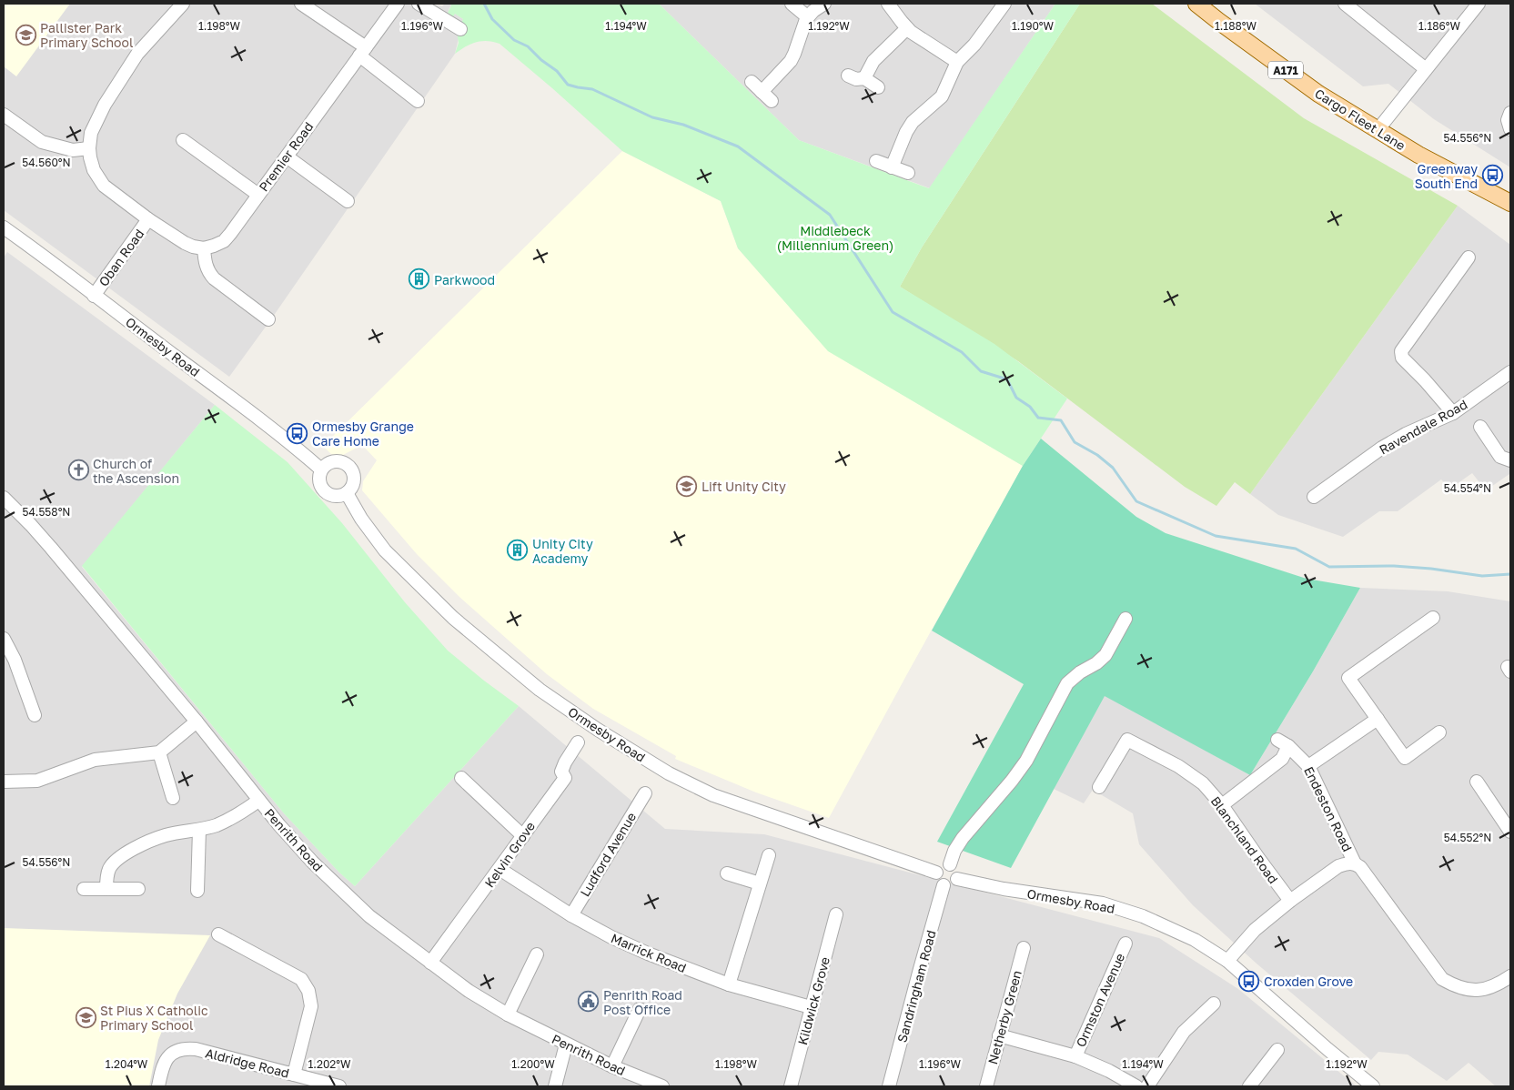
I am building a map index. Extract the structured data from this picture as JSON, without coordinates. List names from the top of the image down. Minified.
{"streets":{"main road":["A171","Cargo Fleet Lane"],"street":["Premier Road","Oban Road","Ormesby Road","Ravendale Road","Endeston Road","Penrith Road","Blanchland Road","Kelvin Grove","Ludford Avenue","Marrick Road","Sandringham Road","Ormston Avenue","Kildwick Grove","Netherby Green","Aldridge Road"]},"crossings":[["Oban Road","Ormesby Road"],["Ormesby Road","Sandringham Road"],["Endeston Road","Blanchland Road"],["Penrith Road","Kelvin Grove"],["Kelvin Grove","Marrick Road"],["Ludford Avenue","Marrick Road"],["Marrick Road","Kildwick Grove"]],"parks":["Middlebeck (Millennium Green)"],"places":{"school or university":["Pallister Park Primary School","Lift Unity City","St Pius X Catholic Primary School"],"bus stop":["Greenway South End","Ormesby Grange Care Home","Croxden Grove"],"building":["Parkwood","Unity City Academy"],"church":["Church of the Ascension"],"public building":["Penrith Road Post Office"]},"coordinates":["1.190°W","1.188°W","1.186°W","1.198°W","1.196°W","1.194°W","1.192°W","54.556°N","54.560°N","54.554°N","54.558°N","54.552°N","1.204°W","1.202°W","1.200°W"]}
